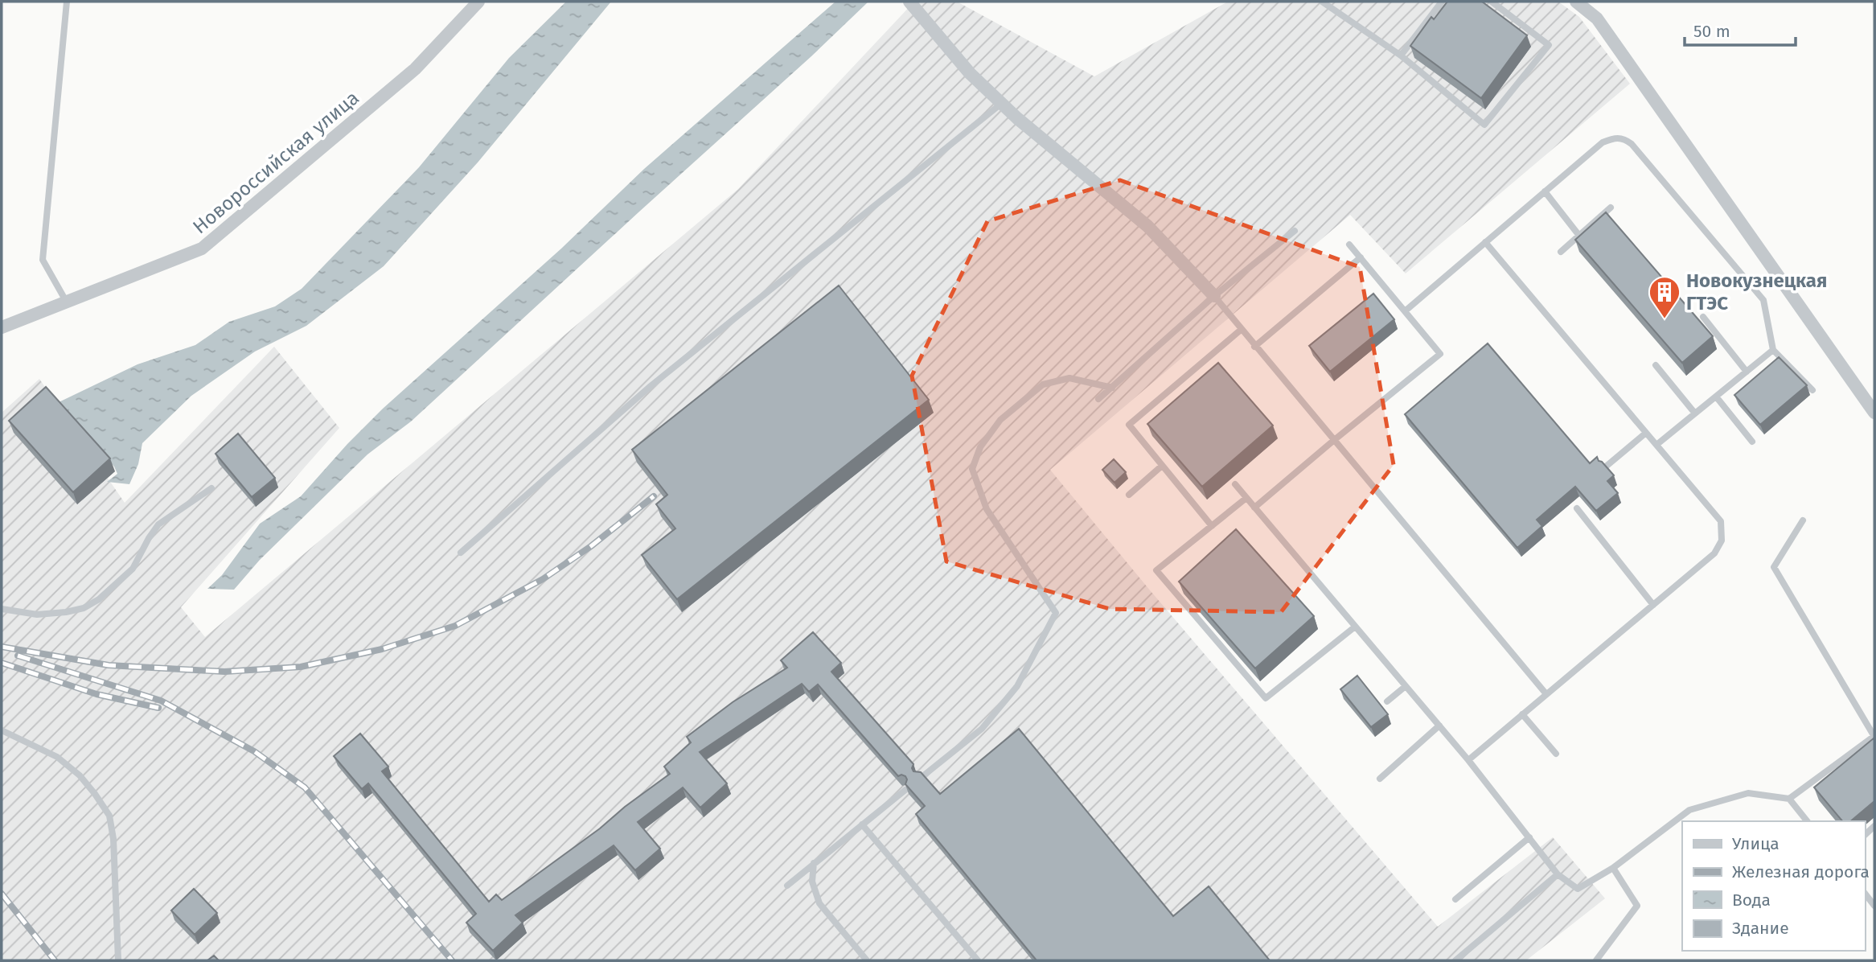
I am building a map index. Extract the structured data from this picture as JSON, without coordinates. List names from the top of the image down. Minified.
{"streets":{"street":["Новороссийская улица"]},"places":{"building":["Новокузнецкая ГТЭС"]},"legend":["Улица","Железная дорога","Вода","Здание"],"scale_bar":"50 m"}
